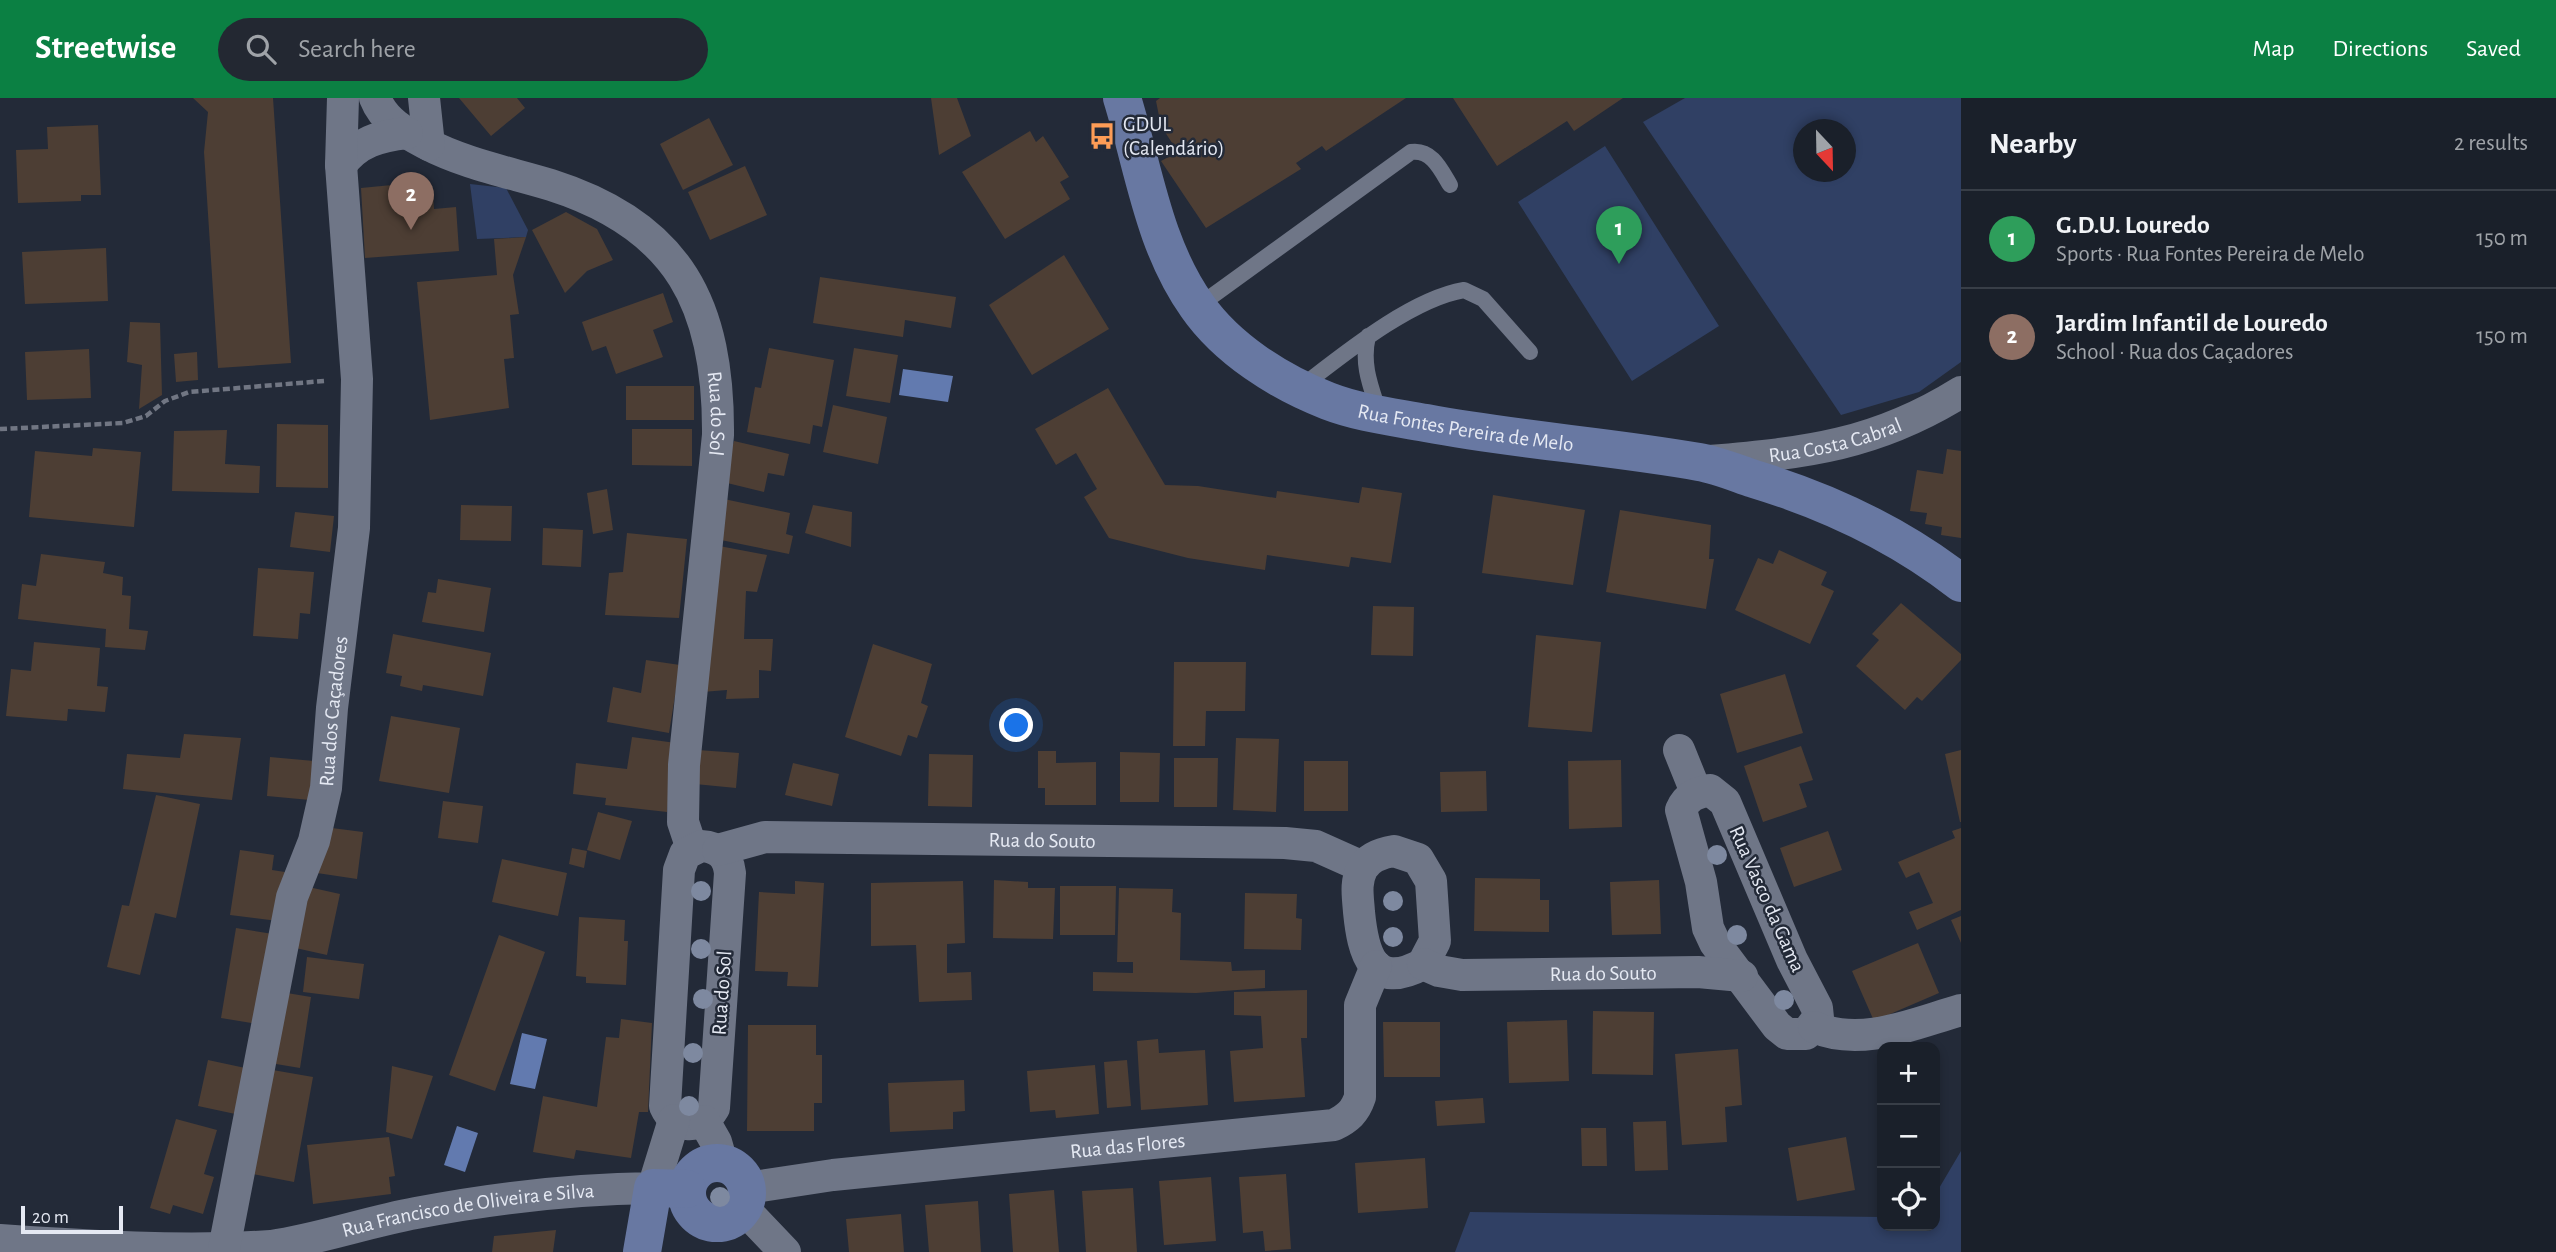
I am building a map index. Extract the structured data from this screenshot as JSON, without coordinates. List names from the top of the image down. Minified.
{"streets":{"street":["Rua do Sol","Rua Fontes Pereira de Melo","Rua Costa Cabral","Rua dos Caçadores","Rua do Souto","Rua Vasco da Gama","Rua das Flores","Rua Francisco de Oliveira e Silva"]},"crossings":[["Rua do Sol","Rua do Souto"],["Rua do Sol","Rua das Flores"],["Rua do Sol","Rua Francisco de Oliveira e Silva"],["Rua Fontes Pereira de Melo","Rua Costa Cabral"],["Rua dos Caçadores","Rua Francisco de Oliveira e Silva"],["Rua do Souto","Rua Vasco da Gama"],["Rua do Souto","Rua das Flores"],["Rua das Flores","Rua Francisco de Oliveira e Silva"]],"places":{"bus stop":["GDUL (Calendário)"]},"scale_bar":"20 m","north":"bottom","page":{"header":"Streetwise","search":"Search here","nav":["Map","Directions","Saved"],"heading":["Nearby","2 results"],"pins":["2","1"],"list":[{"mark":"1","name":"G.D.U. Louredo","note":"Sports · Rua Fontes Pereira de Melo","value":"150 m"},{"mark":"2","name":"Jardim Infantil de Louredo","note":"School · Rua dos Caçadores","value":"150 m"}],"map_buttons":["+","−"],"scale":"20 m"}}
